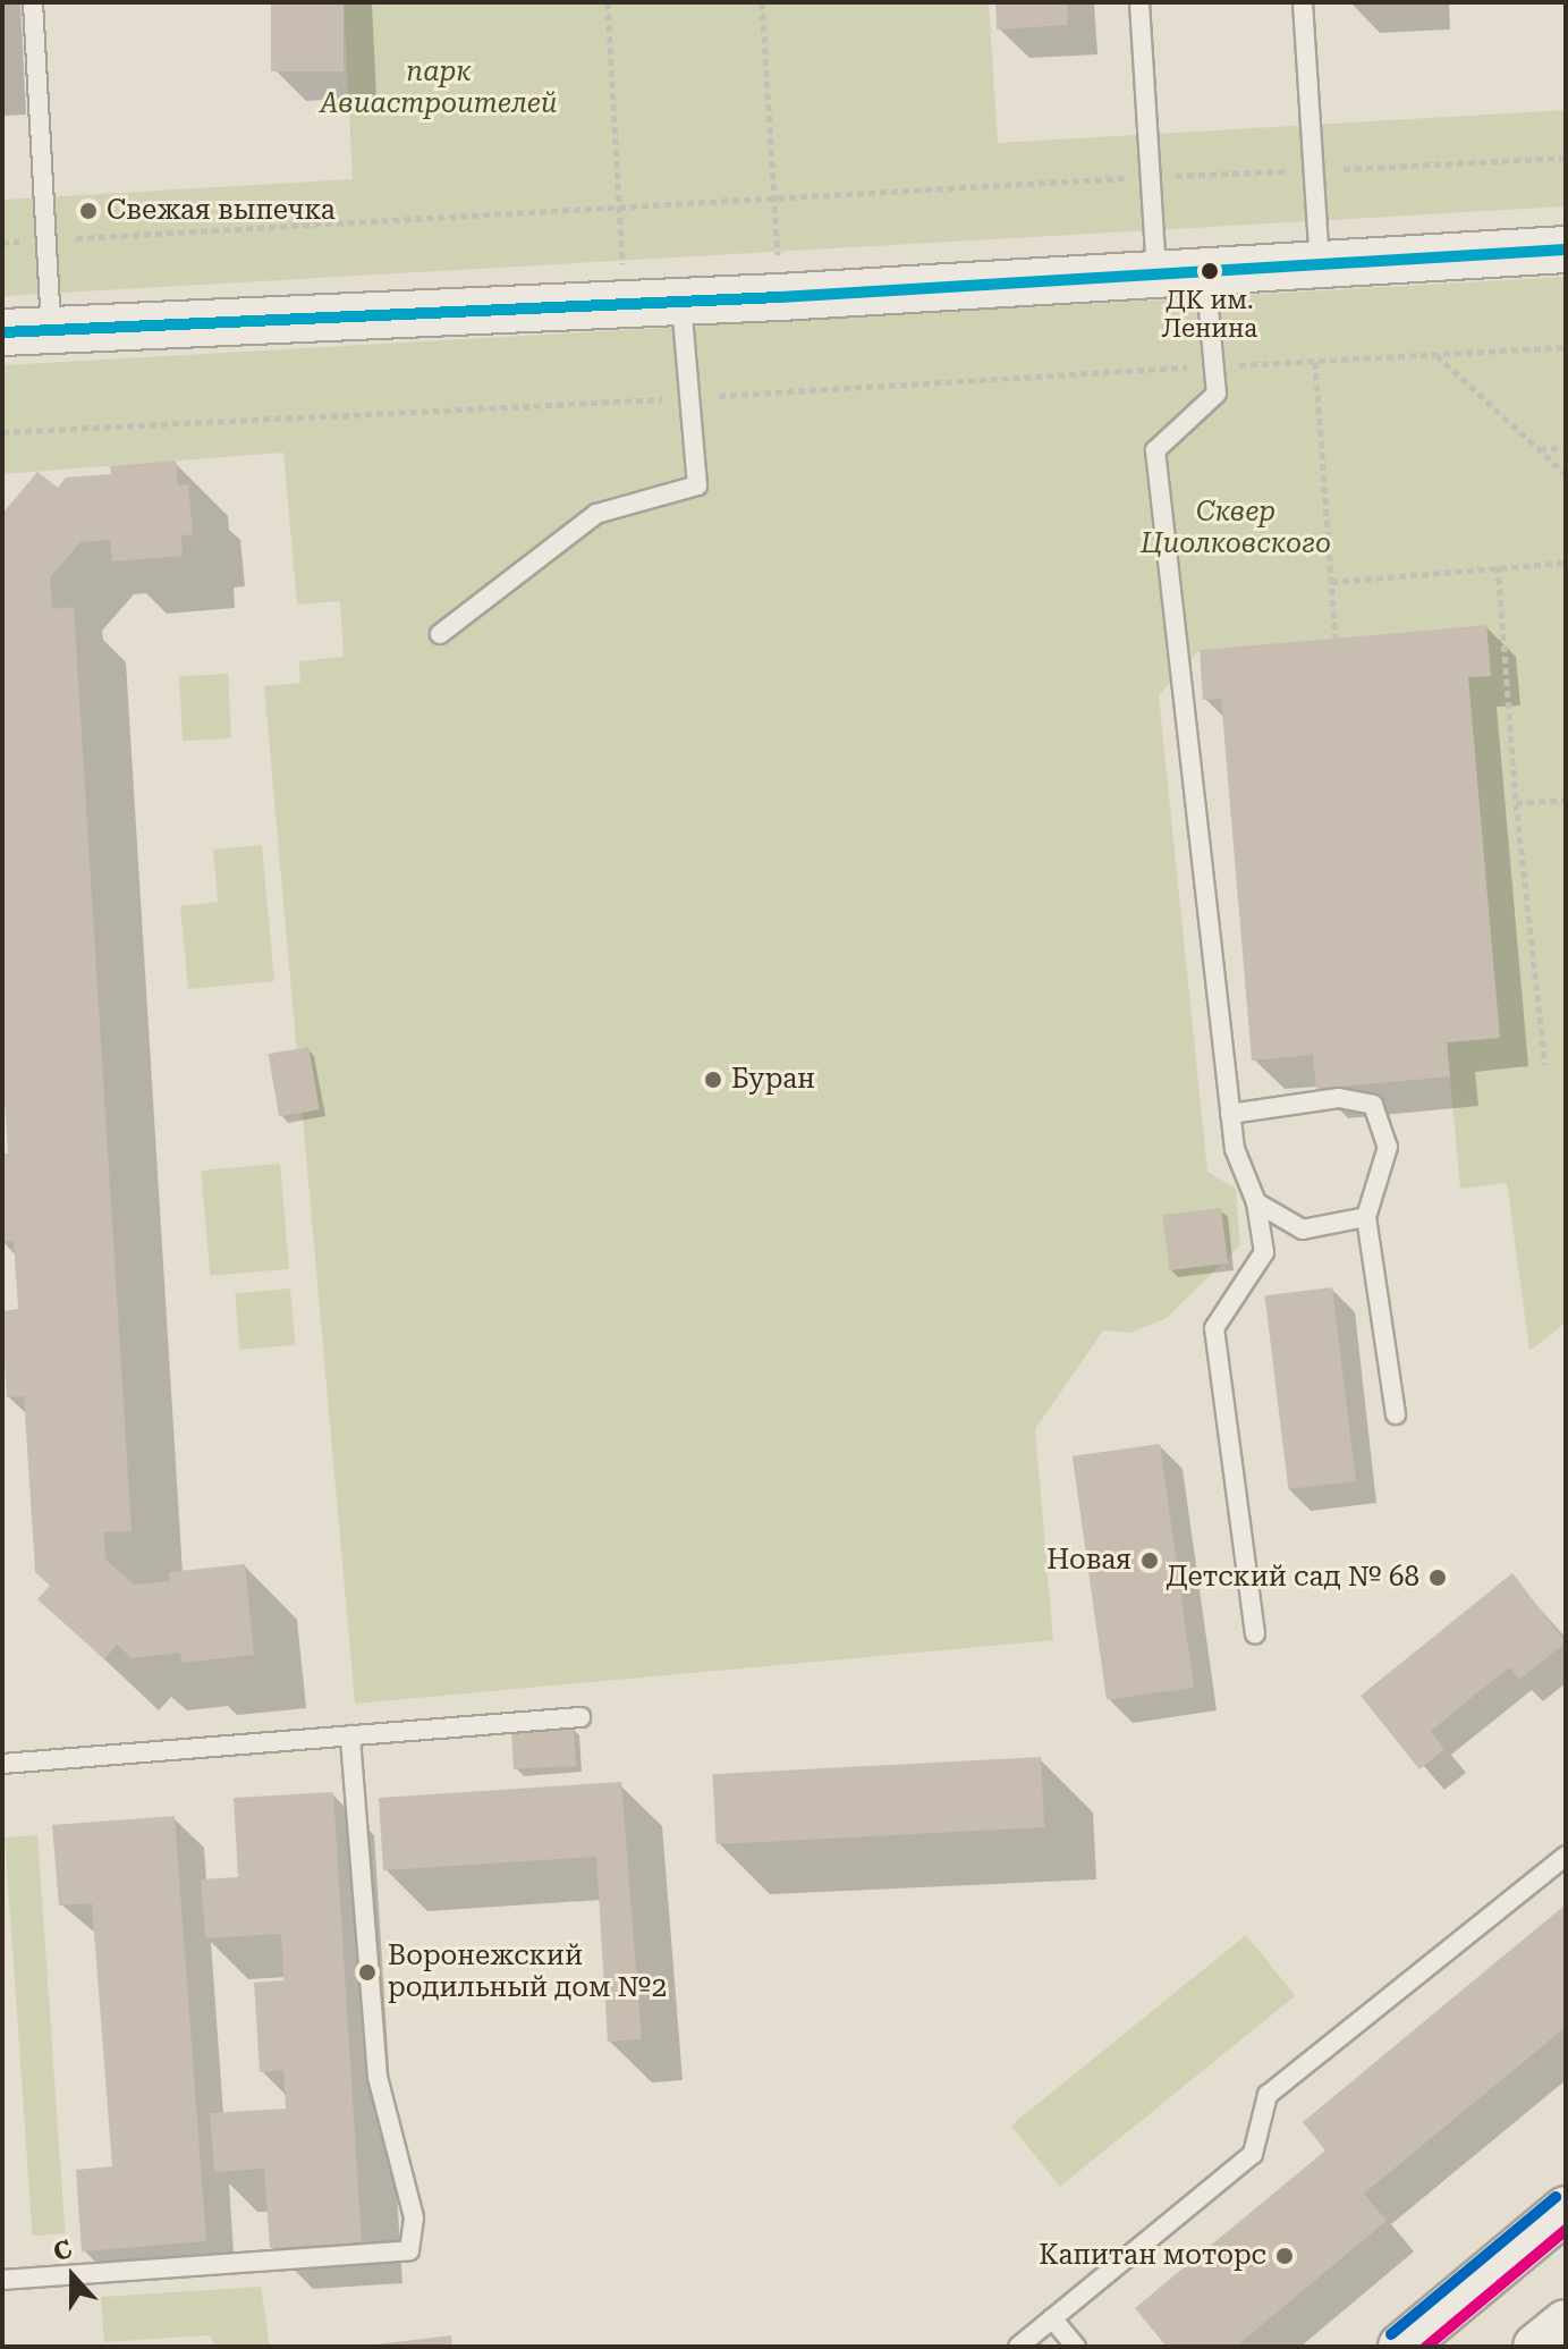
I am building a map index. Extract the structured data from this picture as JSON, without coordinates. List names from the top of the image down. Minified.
{"parks":["парк Авиастроителей","Сквер Циолковского"],"places":["Свежая выпечка","ДК им. Ленина","Буран","Новая","Детский сад № 68","Воронежский родильный дом №2","Капитан моторс"],"north":"top"}
